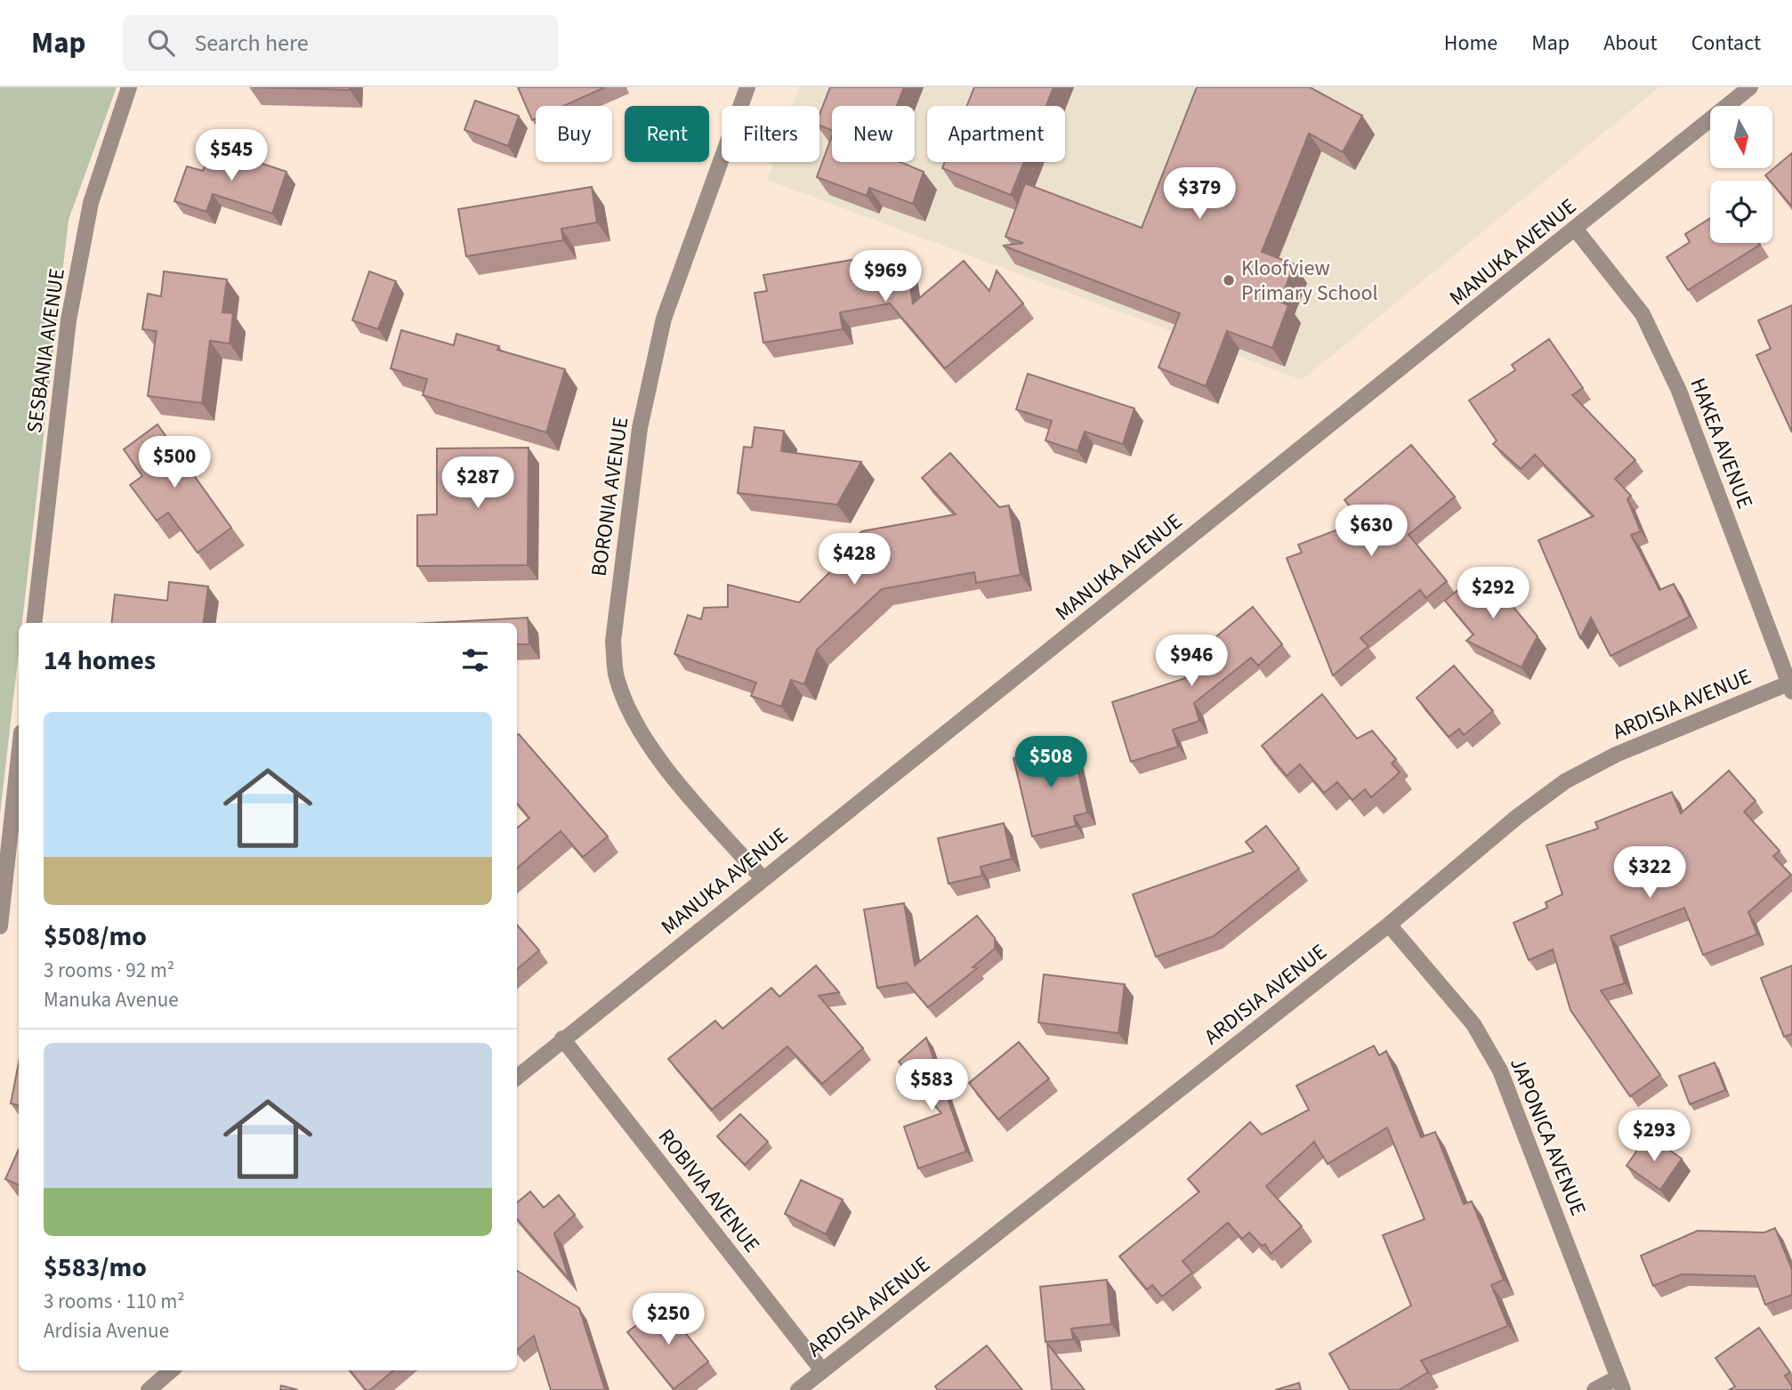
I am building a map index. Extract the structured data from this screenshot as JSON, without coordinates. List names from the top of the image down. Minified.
{"streets":{"street":["MANUKA AVENUE","SESBANIA AVENUE","HAKEA AVENUE","BORONIA AVENUE","ARDISIA AVENUE","JAPONICA AVENUE","ROBIVIA AVENUE"]},"crossings":[["MANUKA AVENUE","HAKEA AVENUE"],["MANUKA AVENUE","BORONIA AVENUE"],["MANUKA AVENUE","ROBIVIA AVENUE"],["HAKEA AVENUE","ARDISIA AVENUE"],["ARDISIA AVENUE","JAPONICA AVENUE"],["ARDISIA AVENUE","ROBIVIA AVENUE"]],"places":["Kloofview Primary School"],"north":"bottom","page":{"header":"Map","search":"Search here","nav":["Home","Map","About","Contact"],"chip":["Buy","Rent","Filters","New","Apartment"],"price":["$545","$379","$969","$500","$287","$630","$428","$292","$946","$508","$322","$583","$293","$250"],"heading":"14 homes","list":[{"name":"$508/mo","note":"3 rooms · 92 m² · Manuka Avenue"},{"name":"$583/mo","note":"3 rooms · 110 m² · Ardisia Avenue"}]}}
